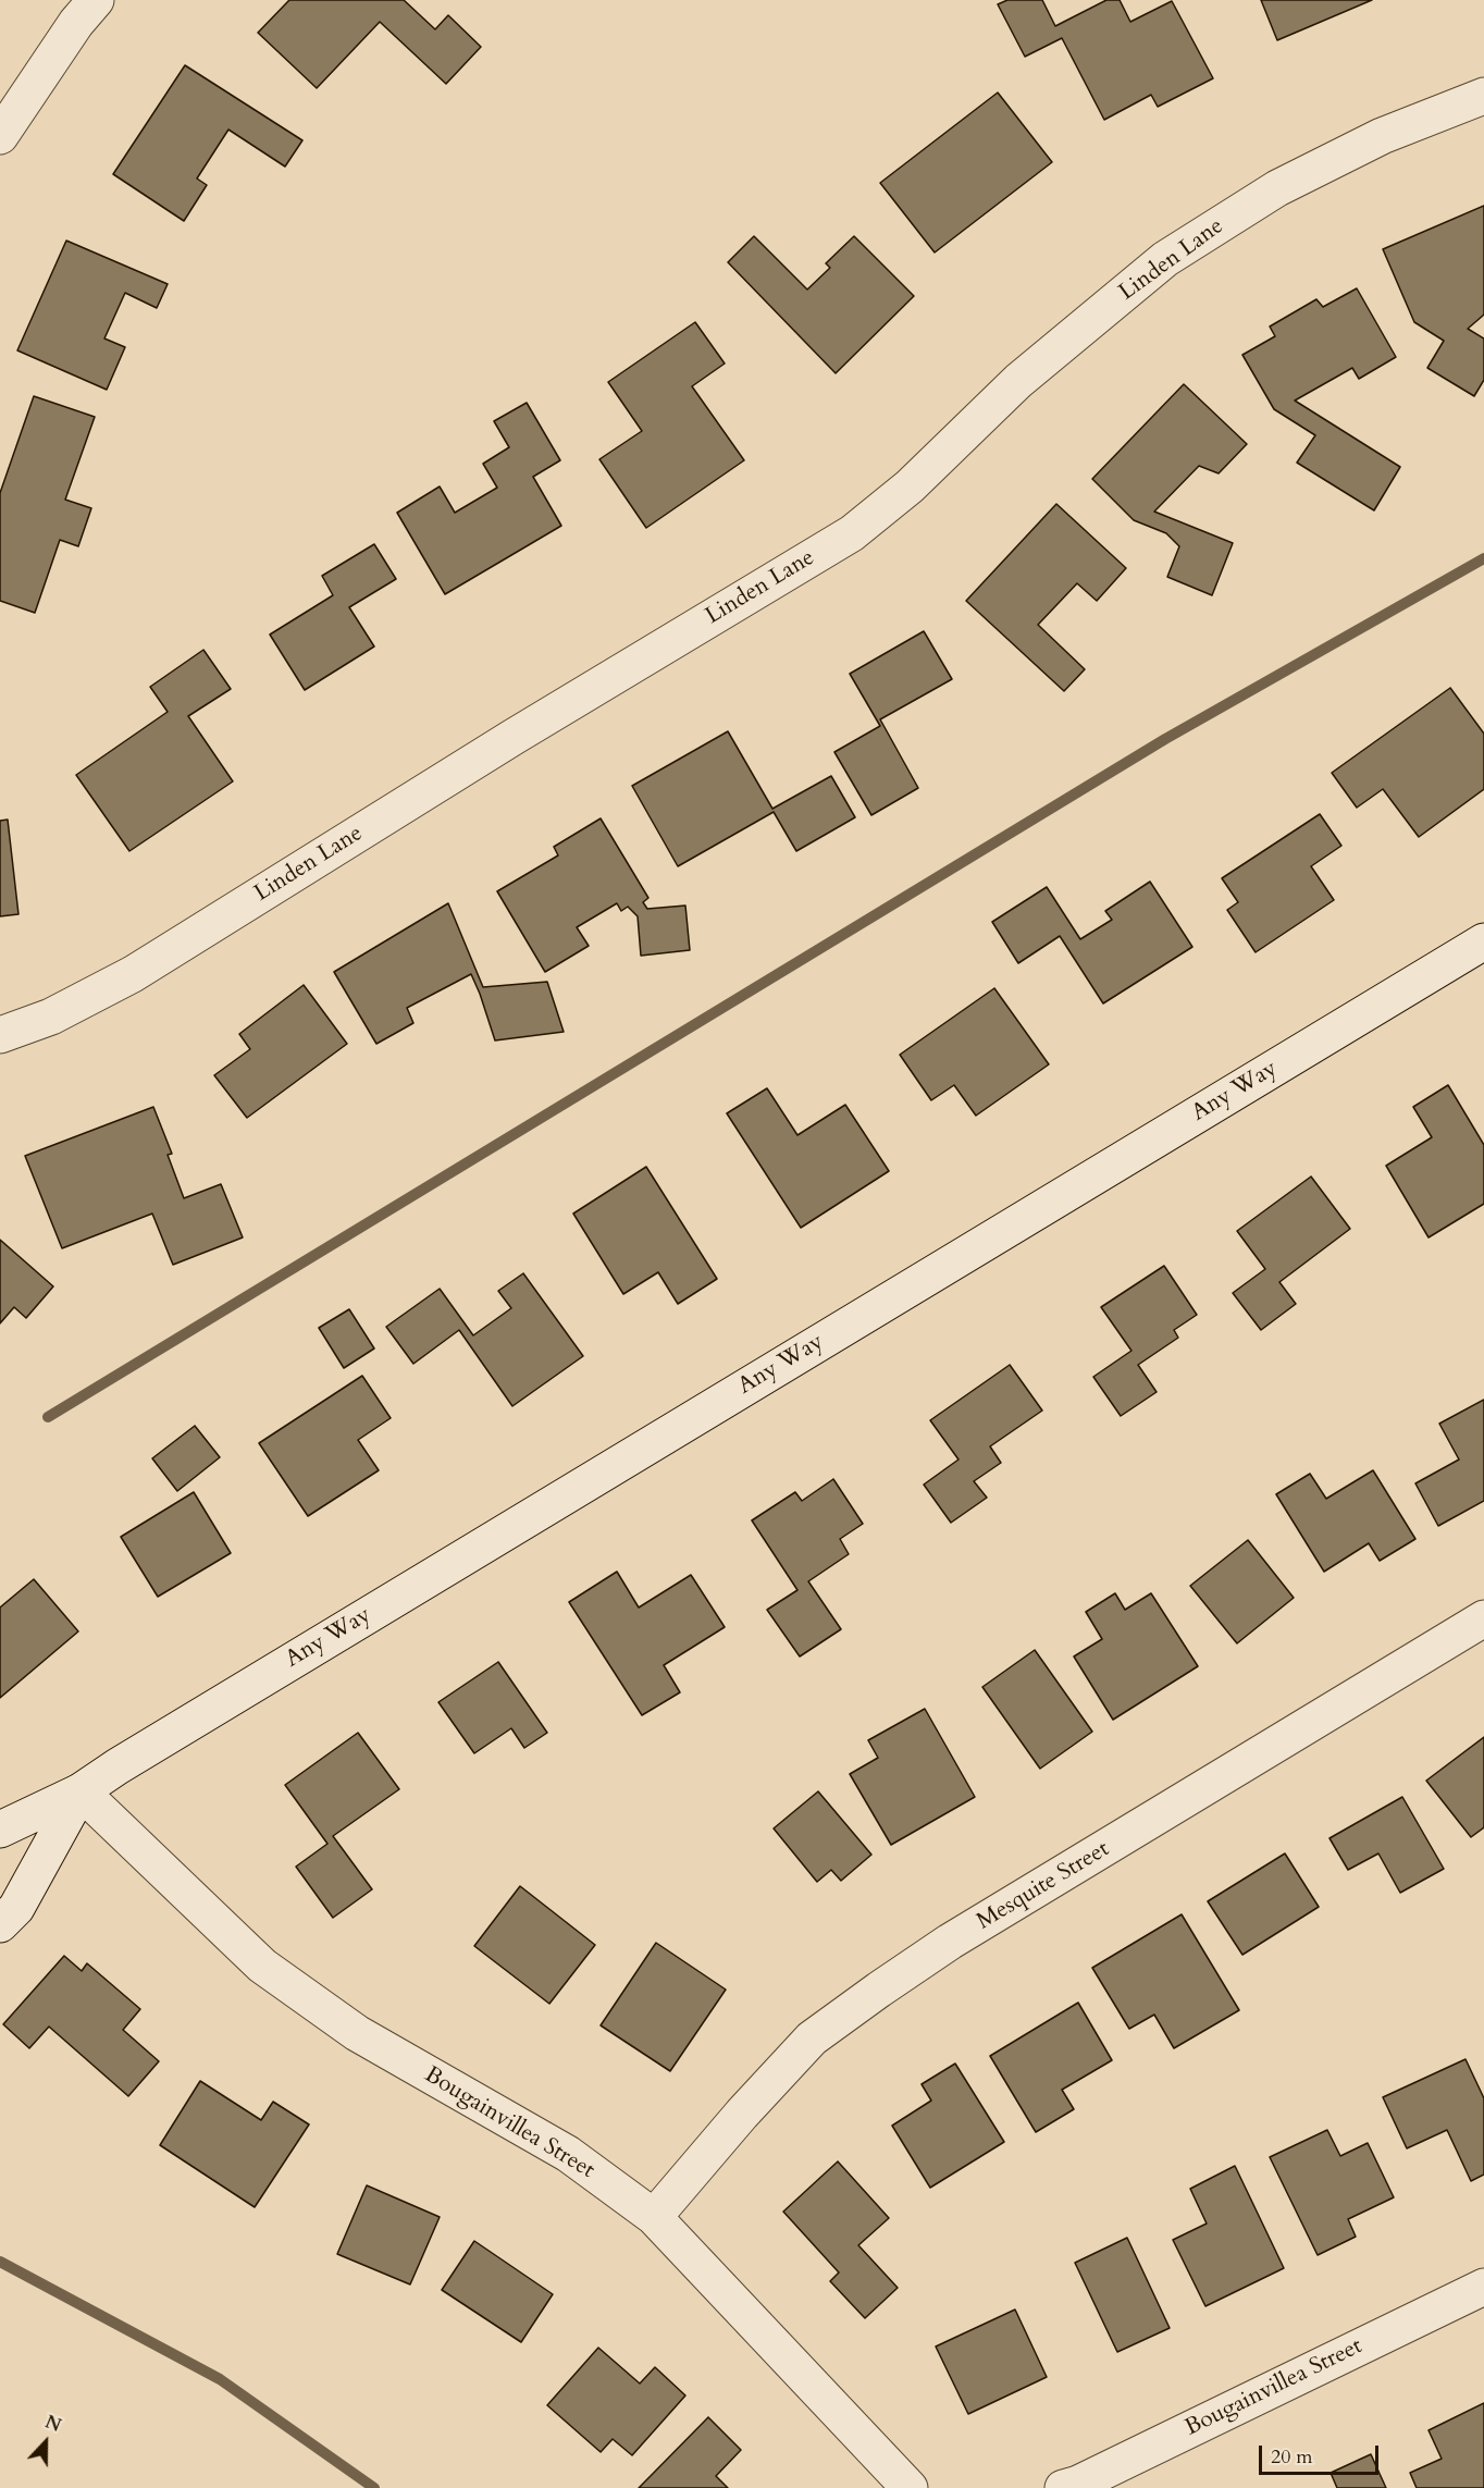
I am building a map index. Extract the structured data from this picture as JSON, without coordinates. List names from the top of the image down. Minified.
{"streets":{"street":["Linden Lane","Any Way","Mesquite Street","Bougainvillea Street"]},"crossings":[["Any Way","Bougainvillea Street"],["Mesquite Street","Bougainvillea Street"]],"scale_bar":"20 m","north":"top"}
